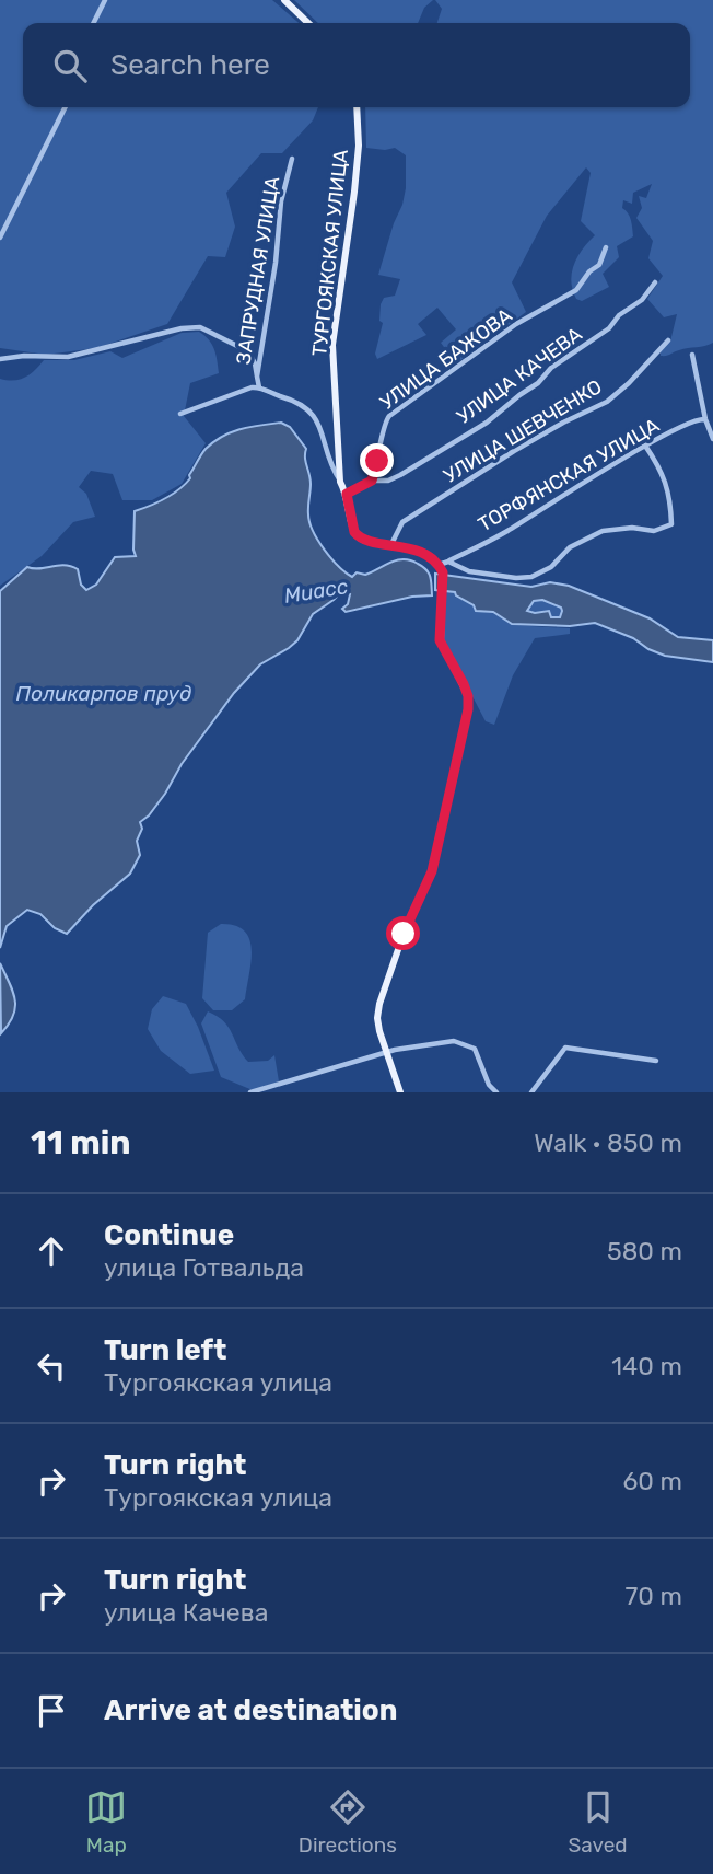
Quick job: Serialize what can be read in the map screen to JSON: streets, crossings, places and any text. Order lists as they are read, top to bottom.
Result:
{
  "streets": {
    "main road": ["ТУРГОЯКСКАЯ УЛИЦА"],
    "street": [
      "ЗАПРУДНАЯ УЛИЦА",
      "УЛИЦА БАЖОВА",
      "УЛИЦА КАЧЕВА",
      "УЛИЦА ШЕВЧЕНКО",
      "ТОРФЯНСКАЯ УЛИЦА"
    ]
  },
  "crossings": [
    ["ТУРГОЯКСКАЯ УЛИЦА", "ЗАПРУДНАЯ УЛИЦА"],
    ["ТУРГОЯКСКАЯ УЛИЦА", "УЛИЦА КАЧЕВА"],
    ["ТУРГОЯКСКАЯ УЛИЦА", "УЛИЦА ШЕВЧЕНКО"],
    ["ТУРГОЯКСКАЯ УЛИЦА", "ТОРФЯНСКАЯ УЛИЦА"],
    ["УЛИЦА БАЖОВА", "УЛИЦА КАЧЕВА"]
  ],
  "water": ["Миасс", "Поликарпов пруд"],
  "page": {
    "search": "Search here",
    "heading": ["11 min", "Walk · 850 m"],
    "list": [
      ["Continue", "улица Готвальда", "580 m"],
      ["Turn left", "Тургоякская улица", "140 m"],
      ["Turn right", "Тургоякская улица", "60 m"],
      ["Turn right", "улица Качева", "70 m"],
      "Arrive at destination"
    ],
    "nav": ["Map", "Directions", "Saved"]
  }
}
